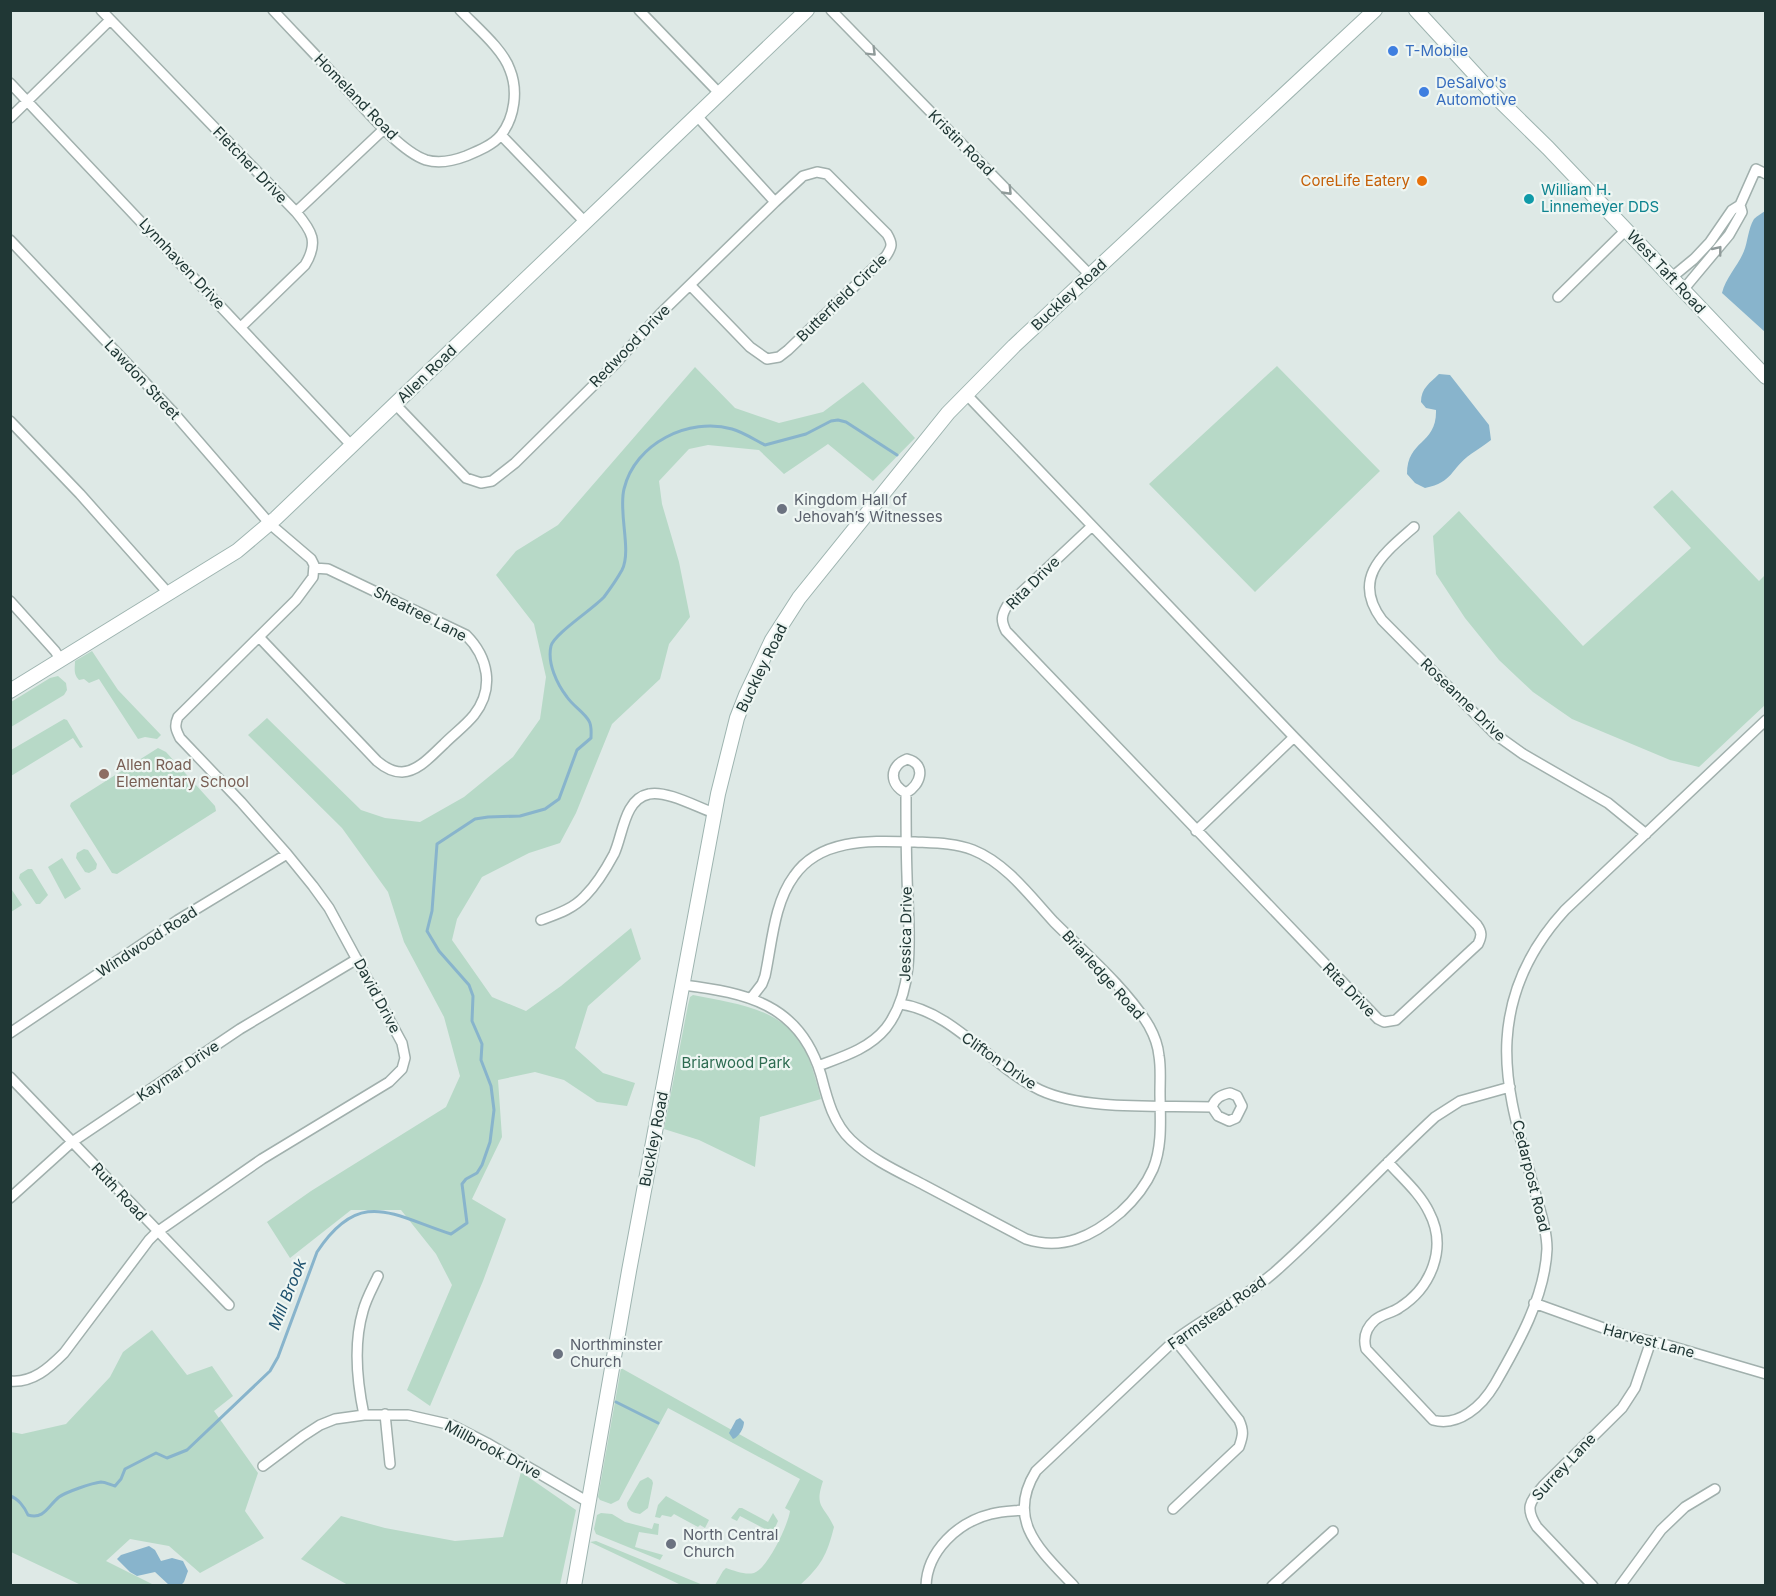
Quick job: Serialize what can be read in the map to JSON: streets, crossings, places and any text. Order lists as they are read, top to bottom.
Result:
{
  "streets": {
    "street": [
      "Homeland Road",
      "Kristin Road",
      "Fletcher Drive",
      "Lynnhaven Drive",
      "West Taft Road",
      "Buckley Road",
      "Butterfield Circle",
      "Redwood Drive",
      "Allen Road",
      "Lawdon Street",
      "Rita Drive",
      "Sheatree Lane",
      "Roseanne Drive",
      "Jessica Drive",
      "Windwood Road",
      "Briarledge Road",
      "David Drive",
      "Clifton Drive",
      "Kaymar Drive",
      "Cedarpost Road",
      "Ruth Road",
      "Farmstead Road",
      "Harvest Lane",
      "Millbrook Drive",
      "Surrey Lane"
    ]
  },
  "crossings": [
    ["Kristin Road", "Buckley Road"],
    ["Fletcher Drive", "Lynnhaven Drive"],
    ["Lynnhaven Drive", "Allen Road"],
    ["Buckley Road", "Rita Drive"],
    ["Buckley Road", "Briarledge Road"],
    ["Buckley Road", "Millbrook Drive"],
    ["Butterfield Circle", "Redwood Drive"],
    ["Redwood Drive", "Allen Road"],
    ["Allen Road", "Lawdon Street"],
    ["Sheatree Lane", "David Drive"],
    ["Roseanne Drive", "Cedarpost Road"],
    ["Jessica Drive", "Briarledge Road"],
    ["Jessica Drive", "Clifton Drive"],
    ["Windwood Road", "David Drive"],
    ["Briarledge Road", "Clifton Drive"],
    ["David Drive", "Kaymar Drive"],
    ["David Drive", "Ruth Road"],
    ["Kaymar Drive", "Ruth Road"],
    ["Cedarpost Road", "Farmstead Road"],
    ["Cedarpost Road", "Harvest Lane"],
    ["Harvest Lane", "Surrey Lane"]
  ],
  "one_way": ["Kristin Road"],
  "water": ["Mill Brook"],
  "parks": ["Briarwood Park"],
  "places": [
    "T-Mobile",
    "DeSalvo's Automotive",
    "CoreLife Eatery",
    "William H. Linnemeyer DDS",
    "Kingdom Hall of Jehovah’s Witnesses",
    "Allen Road Elementary School",
    "Northminster Church",
    "North Central Church"
  ]
}
